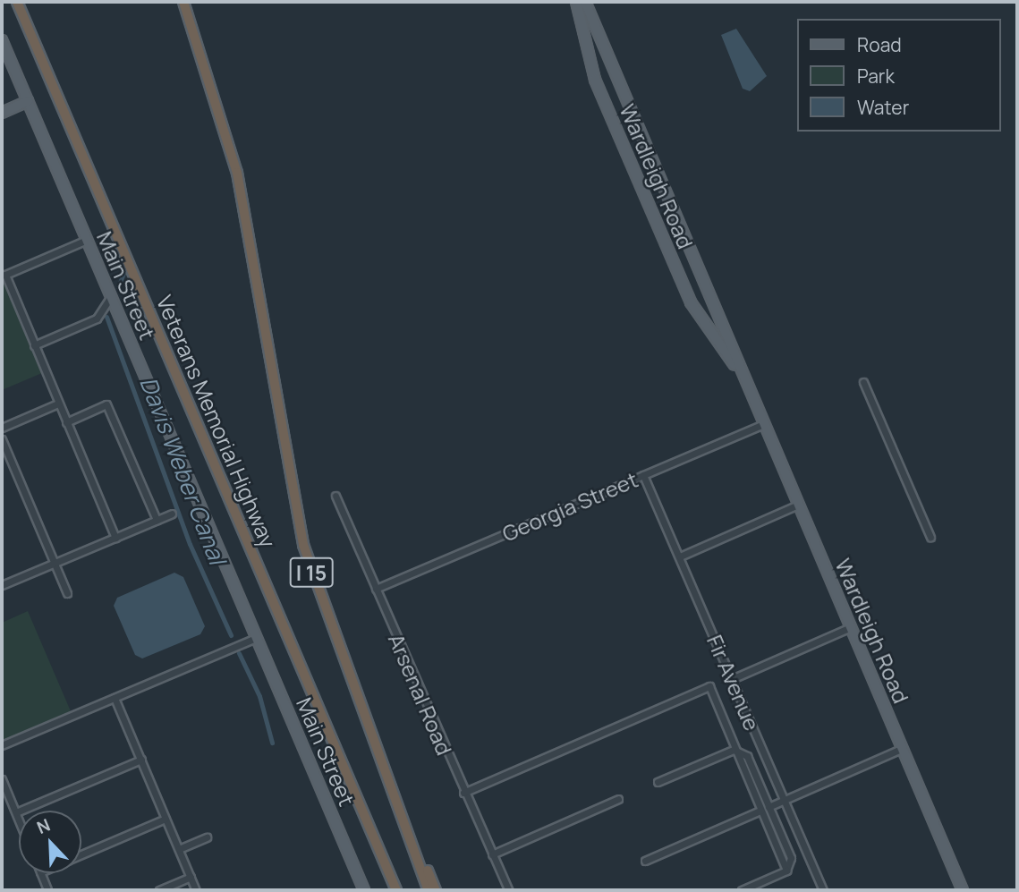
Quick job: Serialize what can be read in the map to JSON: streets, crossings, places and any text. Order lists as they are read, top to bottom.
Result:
{
  "streets": {
    "highway": ["Veterans Memorial Highway", "I 15"],
    "main road": ["Wardleigh Road", "Main Street"],
    "street": ["Georgia Street", "Fir Avenue", "Arsenal Road"]
  },
  "crossings": [
    ["Wardleigh Road", "Georgia Street"],
    ["Georgia Street", "Fir Avenue"],
    ["Georgia Street", "Arsenal Road"]
  ],
  "water": ["Davis Weber Canal"],
  "legend": ["Road", "Park", "Water"],
  "north": "top left"
}
